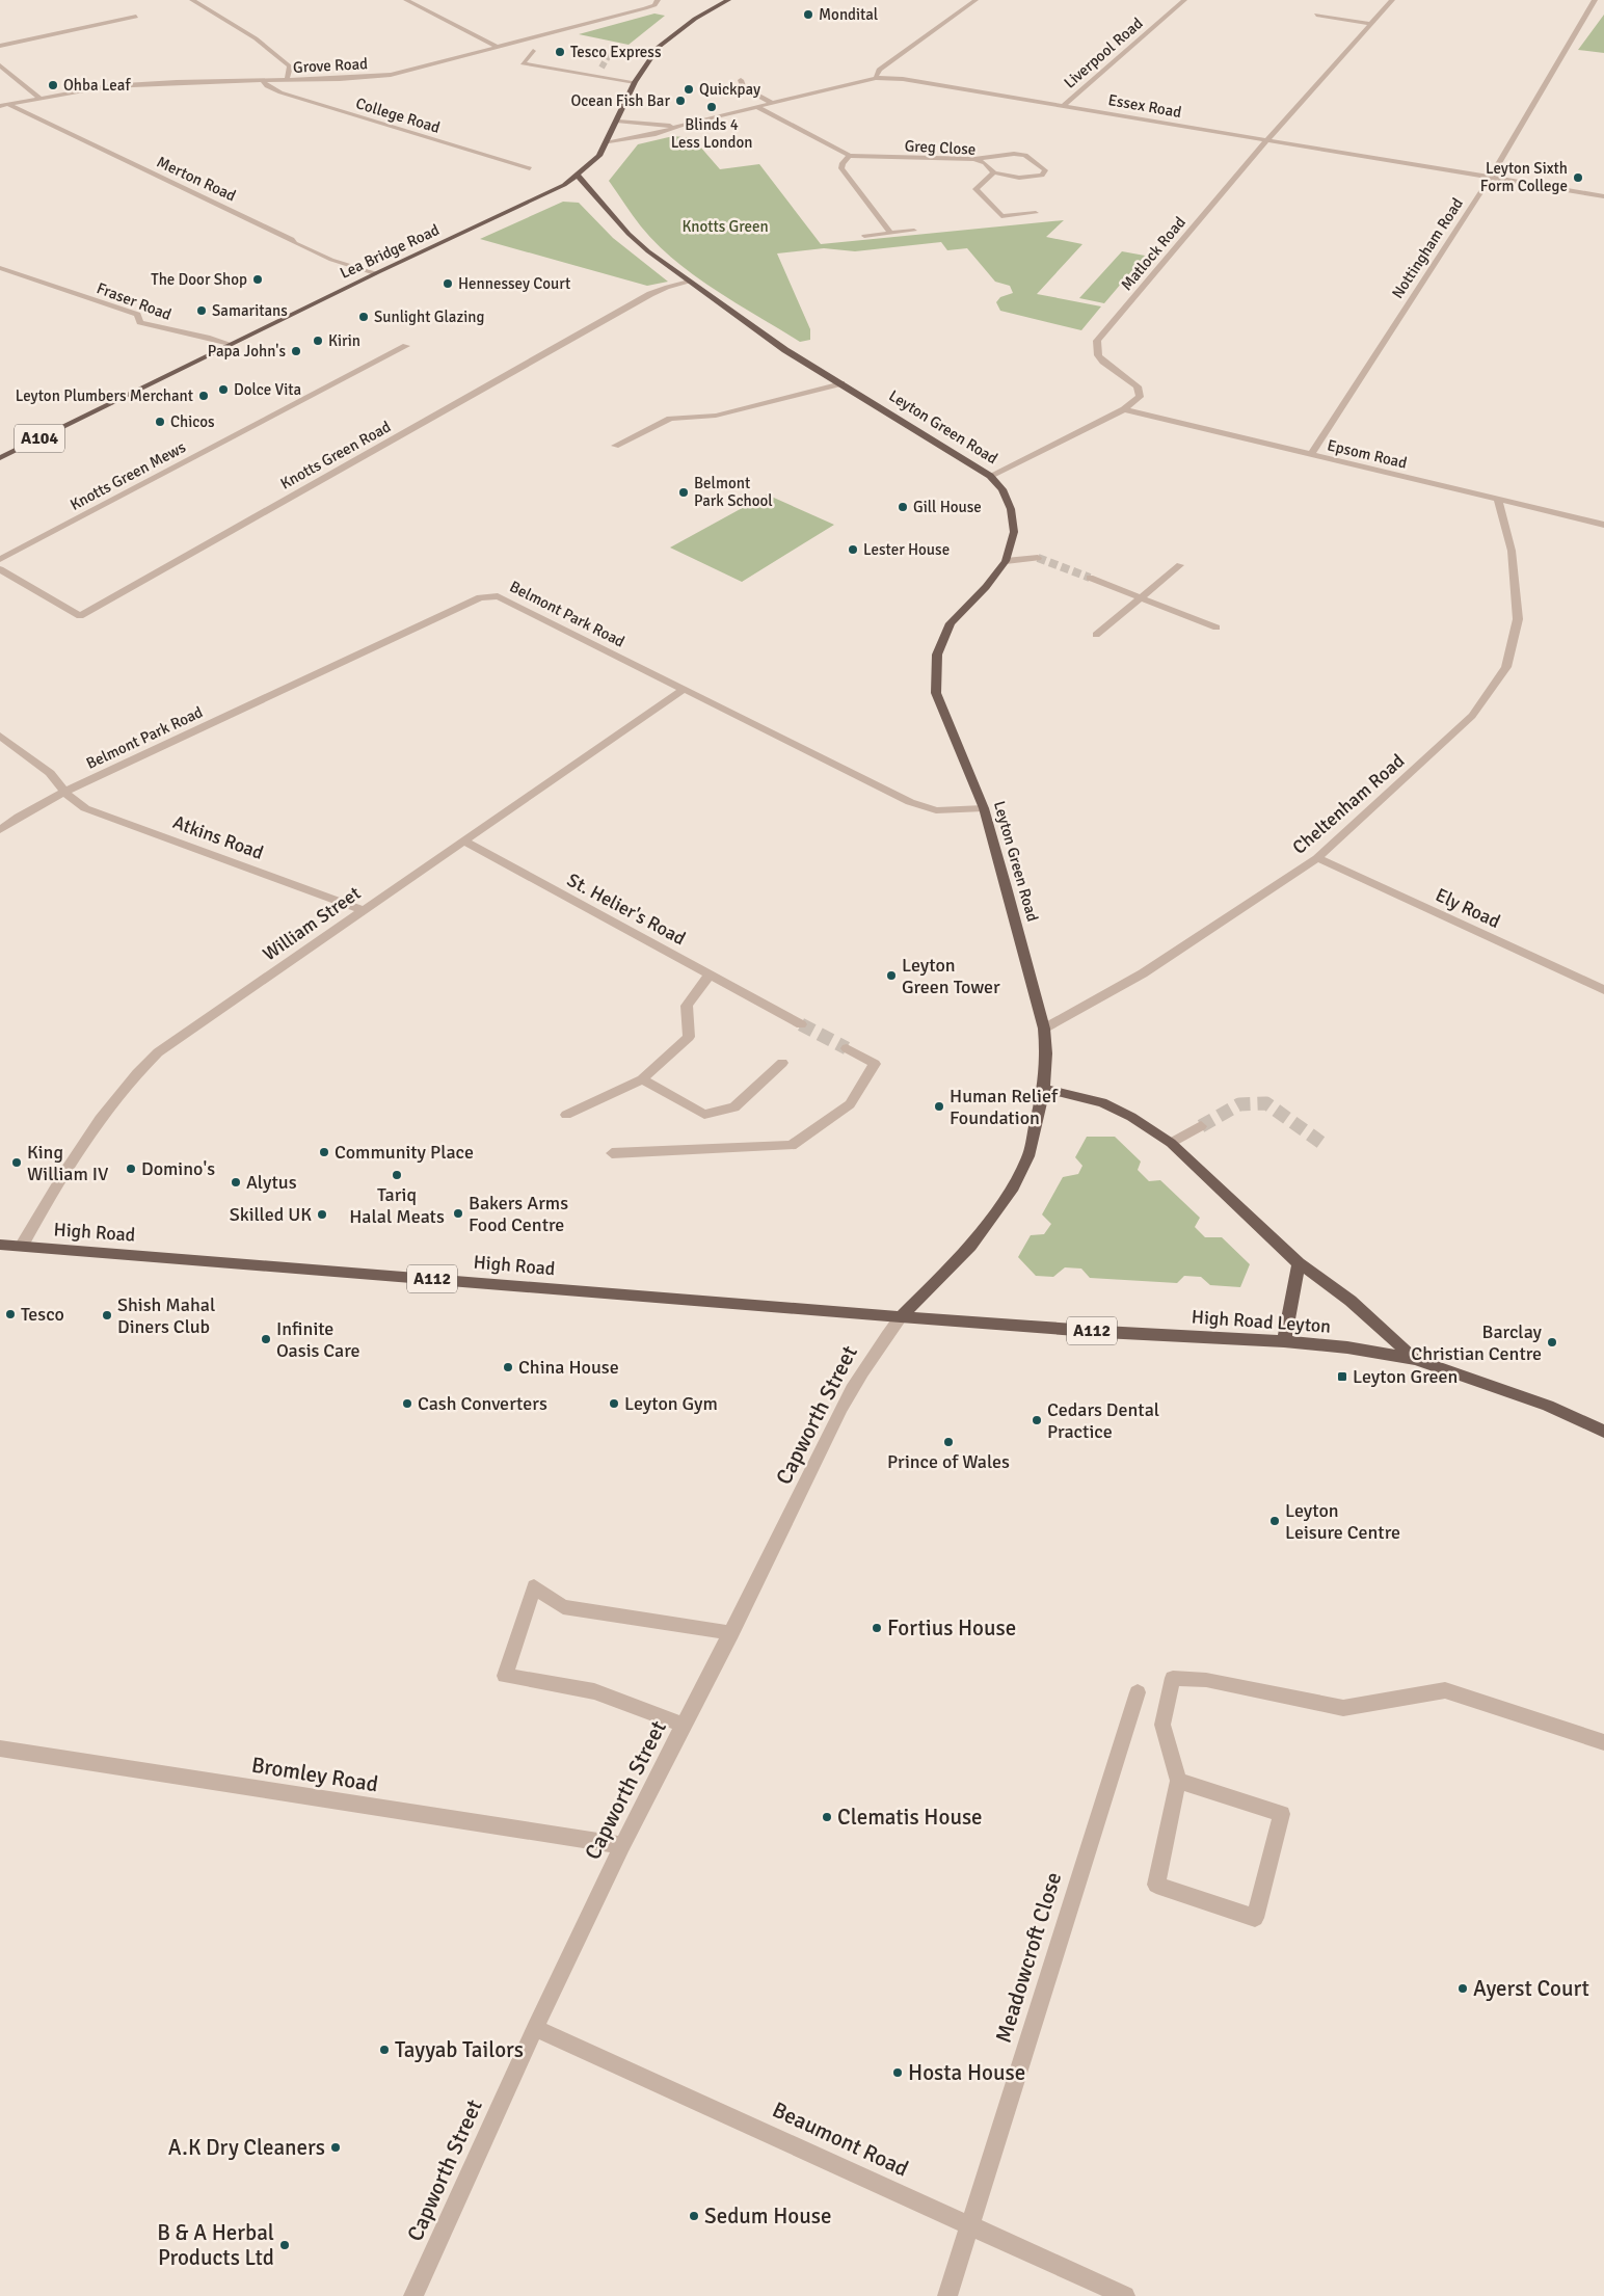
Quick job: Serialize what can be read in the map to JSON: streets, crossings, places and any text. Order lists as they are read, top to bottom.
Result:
{
  "streets": {
    "main road": [
      "Lea Bridge Road",
      "Leyton Green Road",
      "A104",
      "High Road",
      "A112",
      "High Road Leyton"
    ],
    "street": [
      "Liverpool Road",
      "Grove Road",
      "Essex Road",
      "College Road",
      "Greg Close",
      "Merton Road",
      "Nottingham Road",
      "Matlock Road",
      "Fraser Road",
      "Epsom Road",
      "Knotts Green Road",
      "Knotts Green Mews",
      "Belmont Park Road",
      "Cheltenham Road",
      "Atkins Road",
      "Ely Road",
      "St. Helier's Road",
      "William Street",
      "Capworth Street",
      "Bromley Road",
      "Meadowcroft Close",
      "Beaumont Road"
    ]
  },
  "crossings": [
    ["Liverpool Road", "Essex Road"],
    ["Grove Road", "College Road"],
    ["Grove Road", "Merton Road"],
    ["Essex Road", "Greg Close"],
    ["Essex Road", "Nottingham Road"],
    ["Essex Road", "Lea Bridge Road"],
    ["Essex Road", "Matlock Road"],
    ["Merton Road", "Lea Bridge Road"],
    ["Nottingham Road", "Epsom Road"],
    ["Lea Bridge Road", "Fraser Road"],
    ["Lea Bridge Road", "Leyton Green Road"],
    ["Matlock Road", "Leyton Green Road"],
    ["Matlock Road", "Epsom Road"],
    ["Leyton Green Road", "Knotts Green Road"],
    ["Leyton Green Road", "Belmont Park Road"],
    ["Leyton Green Road", "Cheltenham Road"],
    ["Leyton Green Road", "High Road"],
    ["Leyton Green Road", "High Road Leyton"],
    ["Leyton Green Road", "Capworth Street"],
    ["Epsom Road", "Cheltenham Road"],
    ["Belmont Park Road", "Atkins Road"],
    ["Belmont Park Road", "William Street"],
    ["Cheltenham Road", "Ely Road"],
    ["Atkins Road", "William Street"],
    ["St. Helier's Road", "William Street"],
    ["William Street", "High Road"],
    ["High Road", "High Road Leyton"],
    ["High Road", "Capworth Street"],
    ["High Road Leyton", "Capworth Street"],
    ["Capworth Street", "Bromley Road"],
    ["Capworth Street", "Beaumont Road"],
    ["Meadowcroft Close", "Beaumont Road"]
  ],
  "parks": ["Knotts Green"],
  "places": {
    "other": [
      "Mondital",
      "Tesco Express",
      "Ohba Leaf",
      "Quickpay",
      "Ocean Fish Bar",
      "Blinds 4 Less London",
      "Leyton Sixth Form College",
      "The Door Shop",
      "Hennessey Court",
      "Samaritans",
      "Sunlight Glazing",
      "Kirin",
      "Papa John's",
      "Dolce Vita",
      "Leyton Plumbers Merchant",
      "Chicos",
      "Belmont Park School",
      "Gill House",
      "Lester House",
      "Leyton Green Tower",
      "Human Relief Foundation",
      "Community Place",
      "King William IV",
      "Domino's",
      "Tariq Halal Meats",
      "Alytus",
      "Bakers Arms Food Centre",
      "Skilled UK",
      "Tesco",
      "Shish Mahal Diners Club",
      "Infinite Oasis Care",
      "Barclay Christian Centre",
      "China House",
      "Cash Converters",
      "Leyton Gym",
      "Cedars Dental Practice",
      "Prince of Wales",
      "Leyton Leisure Centre",
      "Fortius House",
      "Clematis House",
      "Ayerst Court",
      "Tayyab Tailors",
      "Hosta House",
      "A.K Dry Cleaners",
      "Sedum House",
      "B & A Herbal Products Ltd"
    ],
    "transit": ["Leyton Green"]
  }
}
